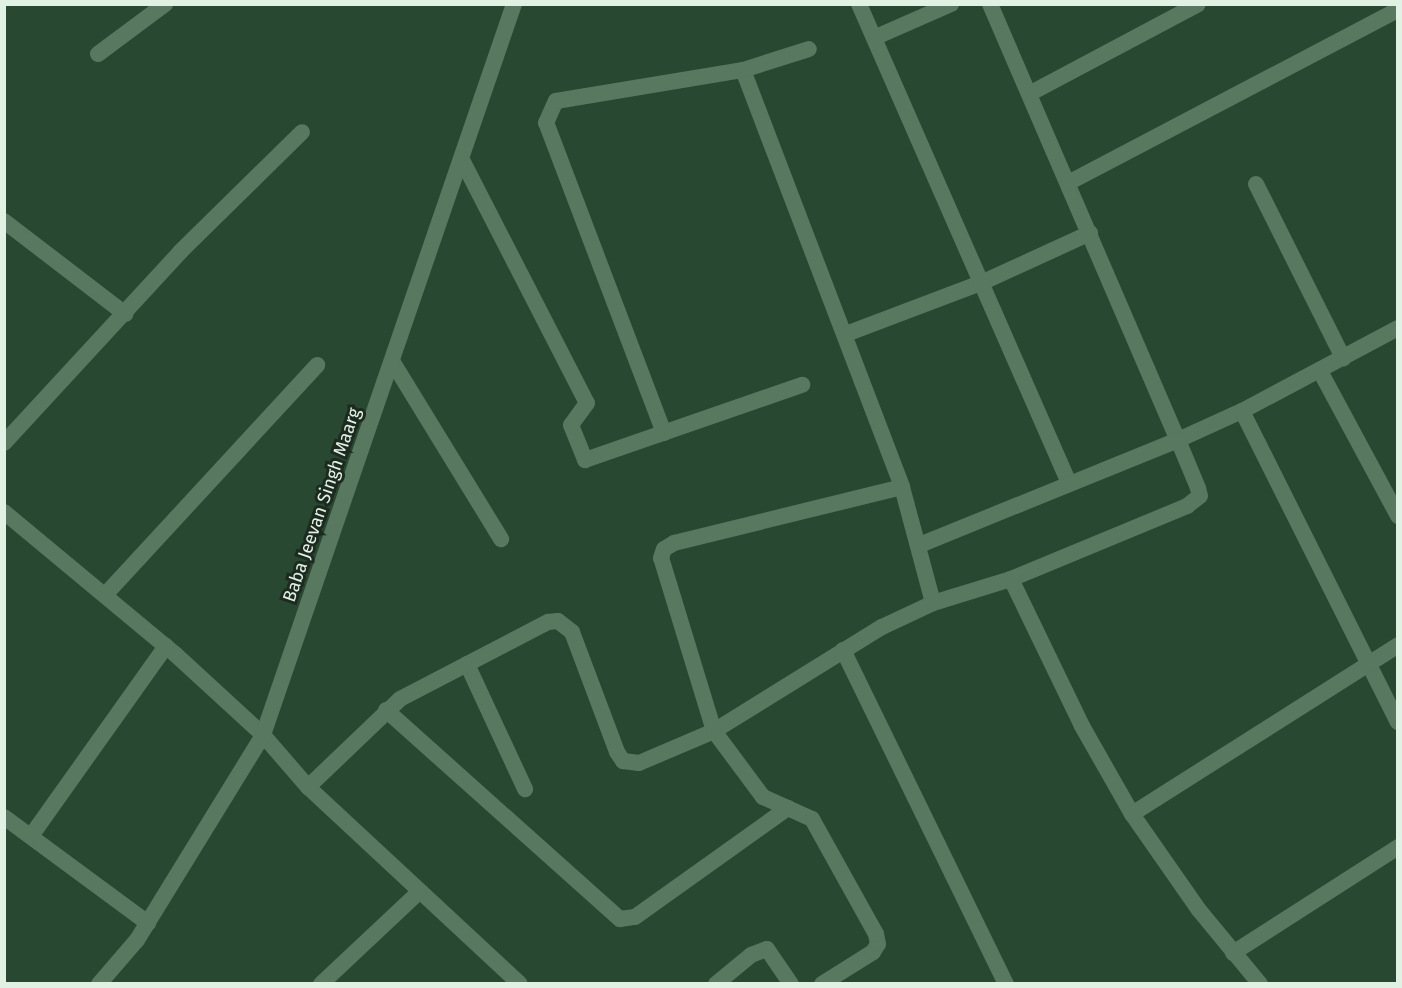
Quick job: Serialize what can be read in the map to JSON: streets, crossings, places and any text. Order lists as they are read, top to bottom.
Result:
{
  "streets": {
    "street": ["Baba Jeevan Singh Maarg"]
  }
}
